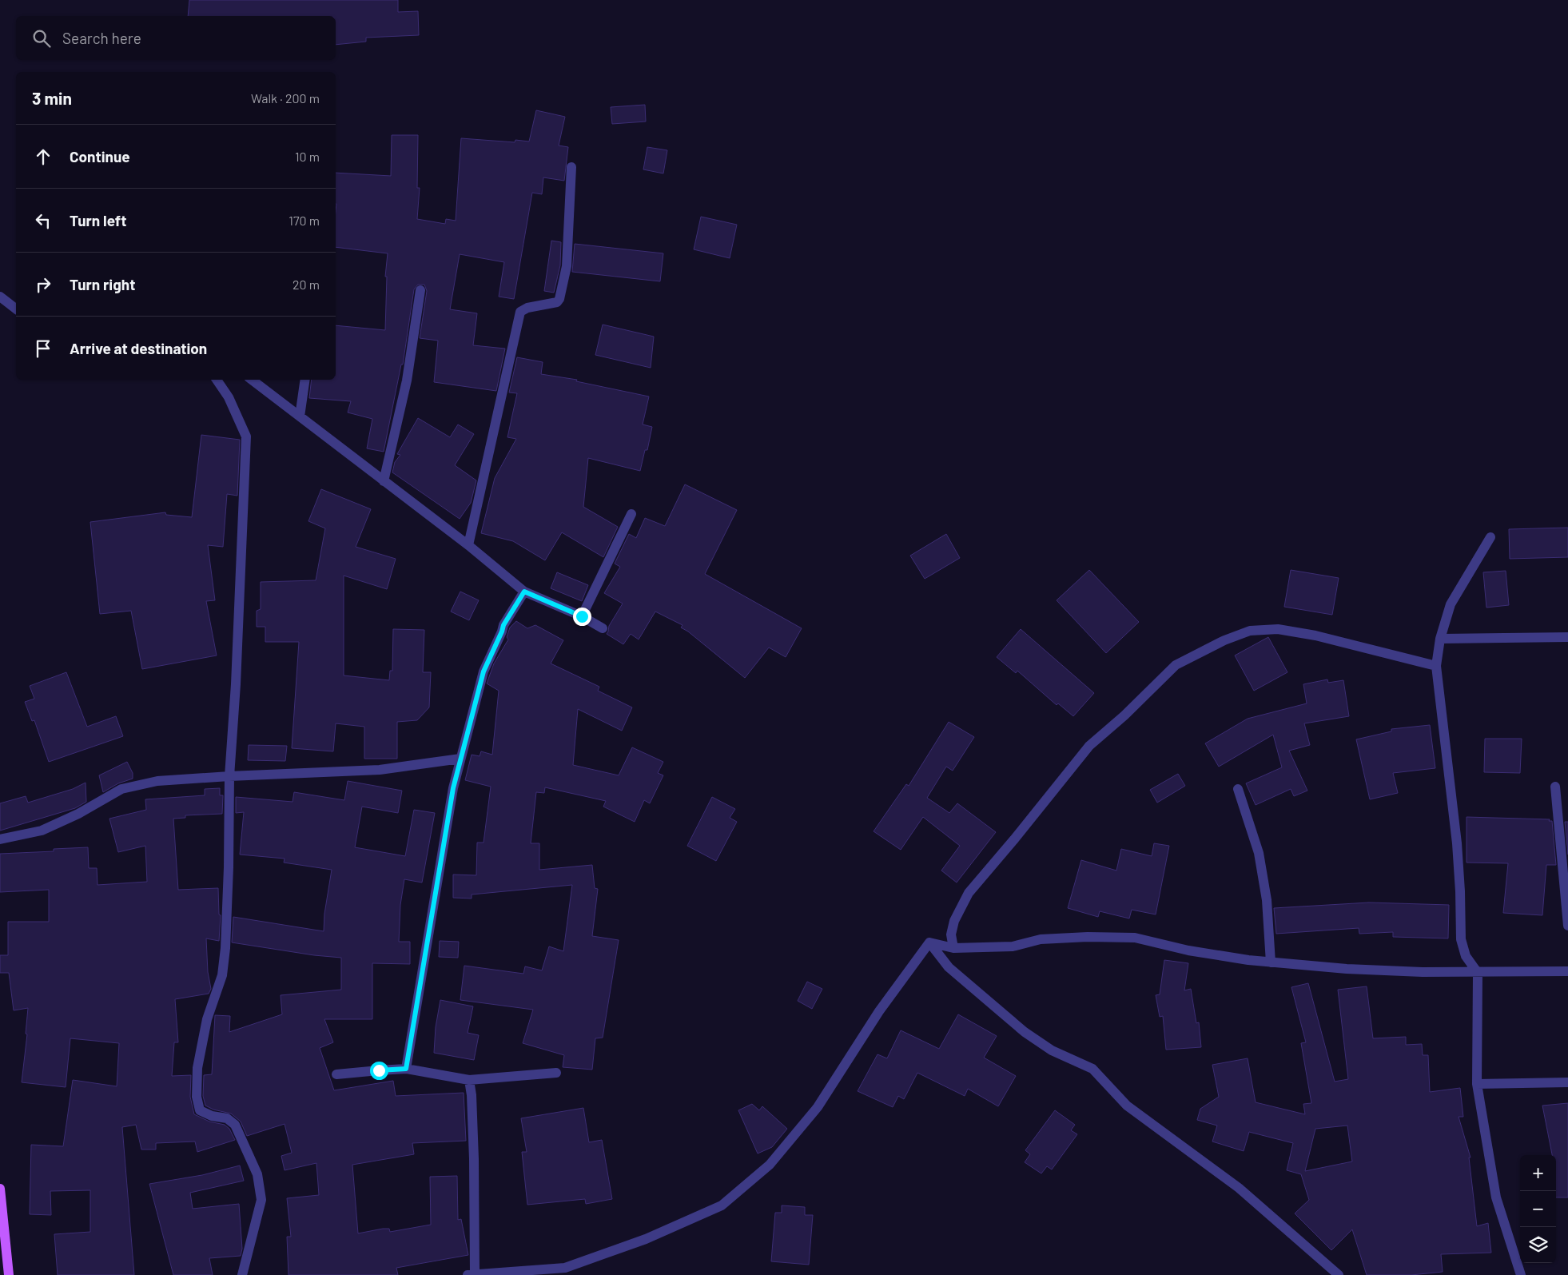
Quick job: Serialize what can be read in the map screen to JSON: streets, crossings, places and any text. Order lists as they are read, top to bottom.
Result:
{
  "page": {
    "search": "Search here",
    "heading": ["3 min", "Walk · 200 m"],
    "list": [
      ["Continue", "10 m"],
      ["Turn left", "170 m"],
      ["Turn right", "20 m"],
      "Arrive at destination"
    ],
    "map_buttons": ["+", "−"]
  }
}
